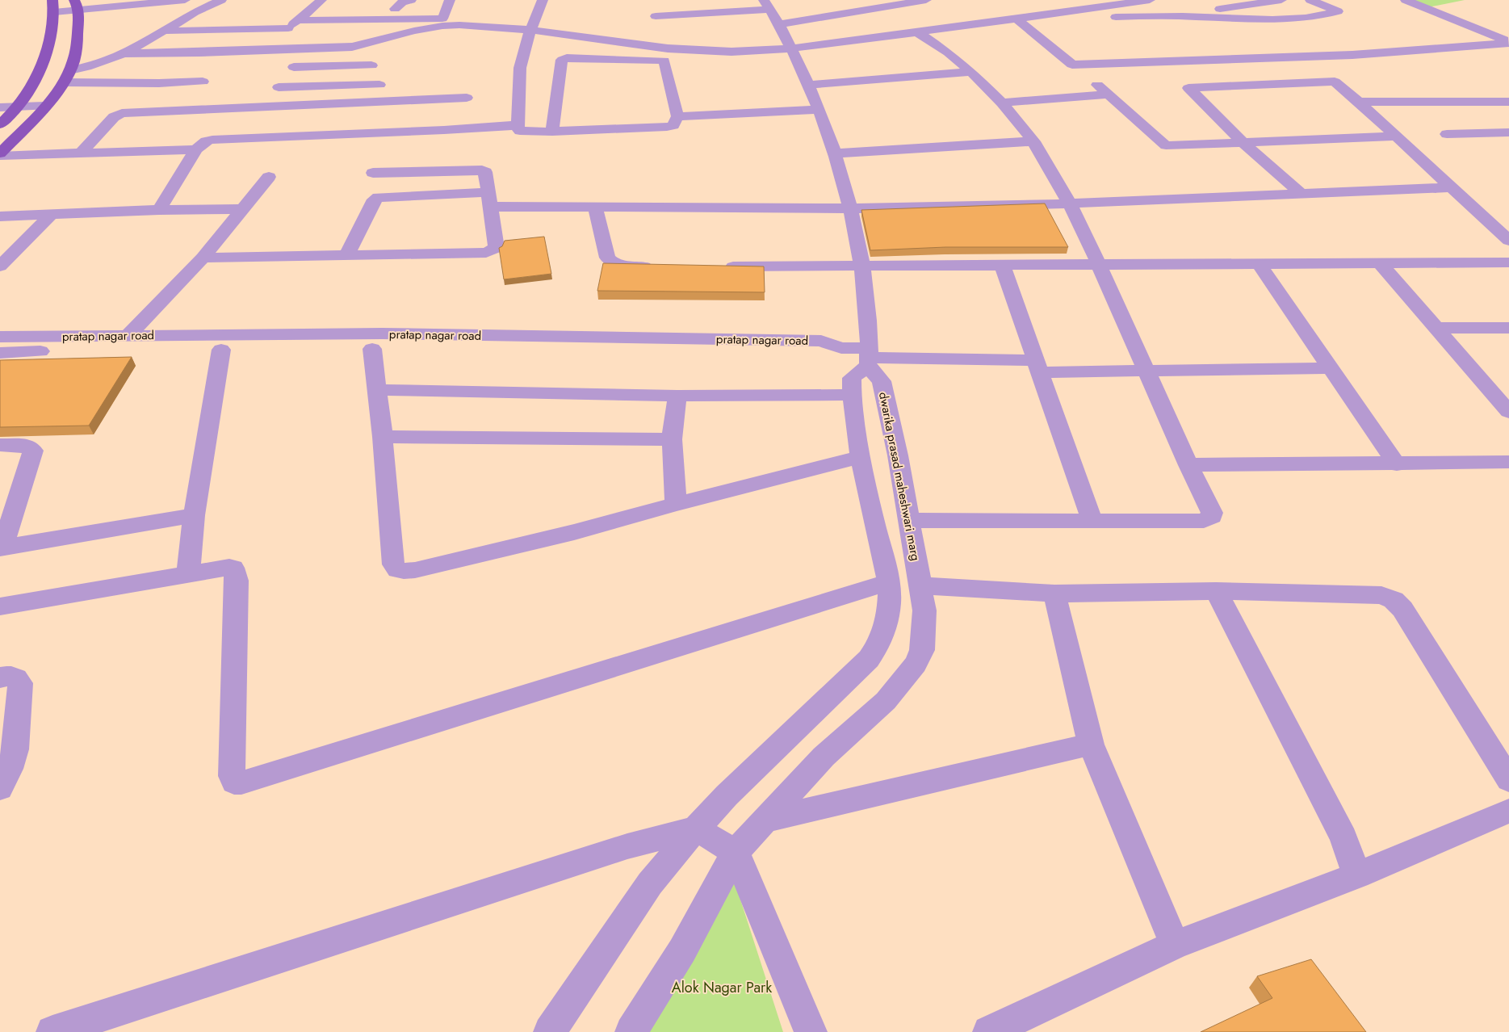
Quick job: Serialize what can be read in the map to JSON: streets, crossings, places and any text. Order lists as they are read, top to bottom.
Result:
{
  "streets": {
    "street": ["pratap nagar road", "dwarika prasad maheshwari marg"]
  },
  "crossings": [
    ["pratap nagar road", "dwarika prasad maheshwari marg"]
  ],
  "parks": ["Alok Nagar Park"]
}
